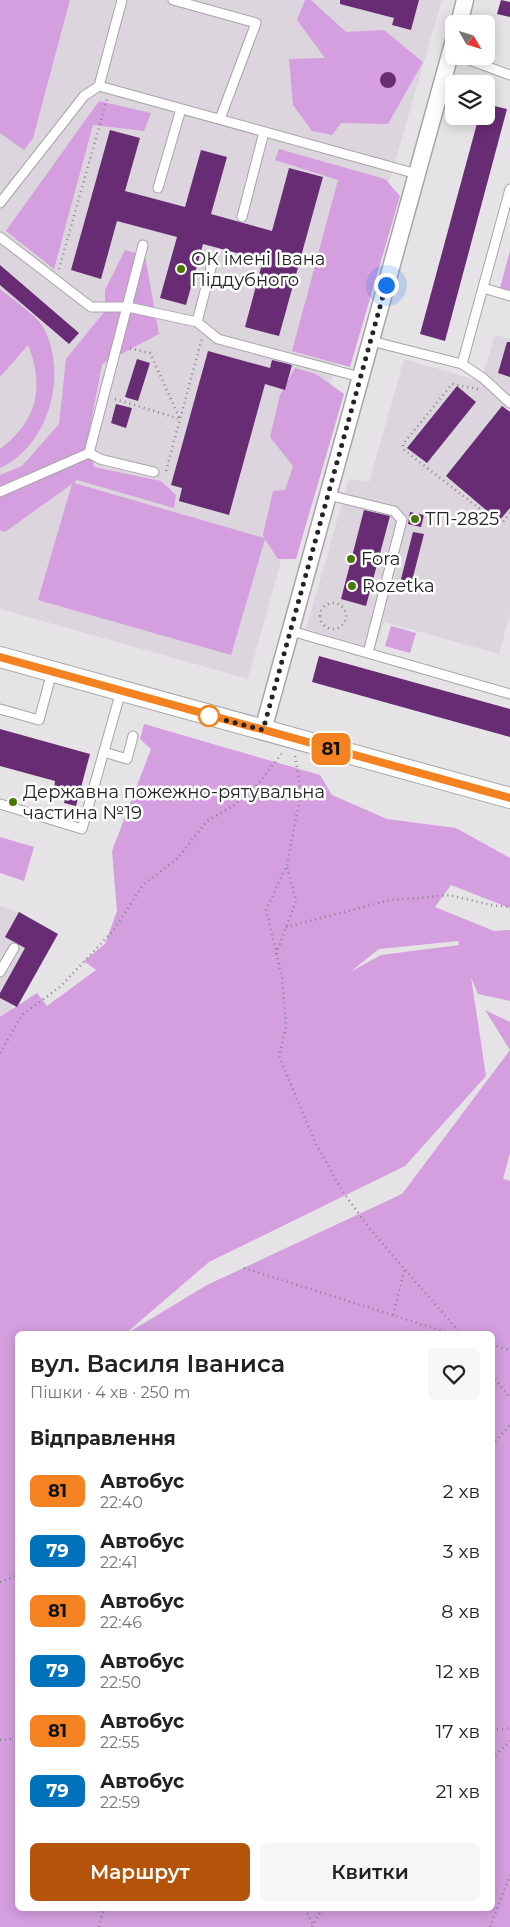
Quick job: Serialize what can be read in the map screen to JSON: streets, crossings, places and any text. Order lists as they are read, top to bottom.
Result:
{
  "places": [
    "ОК імені Івана Піддубного",
    "ТП-2825",
    "Fora",
    "Rozetka",
    "Державна пожежно-рятувальна частина №19"
  ],
  "lines": ["bus line 81"],
  "north": "bottom right",
  "page": {
    "on_map": "81",
    "heading": [
      ["вул. Василя Іваниса", "Пішки · 4 хв · 250 m"],
      "Відправлення"
    ],
    "list": [
      {
        "mark": "81",
        "name": "Автобус",
        "note": "22:40",
        "value": "2 хв"
      },
      {
        "mark": "79",
        "name": "Автобус",
        "note": "22:41",
        "value": "3 хв"
      },
      {
        "mark": "81",
        "name": "Автобус",
        "note": "22:46",
        "value": "8 хв"
      },
      {
        "mark": "79",
        "name": "Автобус",
        "note": "22:50",
        "value": "12 хв"
      },
      {
        "mark": "81",
        "name": "Автобус",
        "note": "22:55",
        "value": "17 хв"
      },
      {
        "mark": "79",
        "name": "Автобус",
        "note": "22:59",
        "value": "21 хв"
      }
    ],
    "buttons": ["Маршрут", "Квитки"]
  }
}
